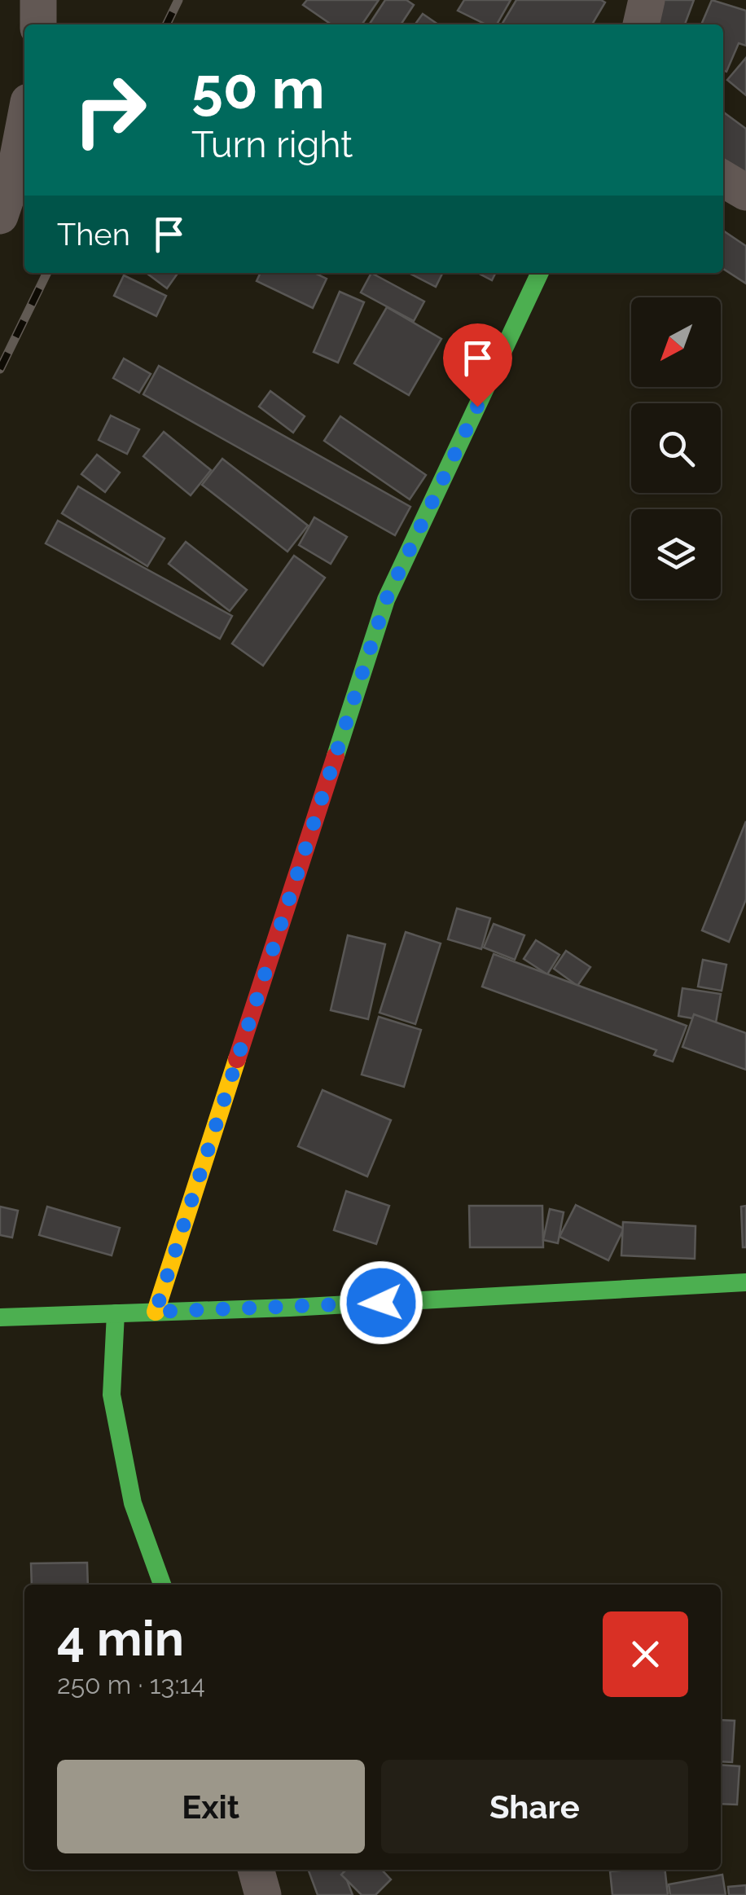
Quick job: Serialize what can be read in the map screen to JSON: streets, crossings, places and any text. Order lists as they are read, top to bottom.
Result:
{
  "north": "bottom left",
  "page": {
    "turn": ["50 m", "Turn right"],
    "then": "Then",
    "heading": ["4 min", "250 m · 13:14"],
    "buttons": ["Exit", "Share"]
  }
}
